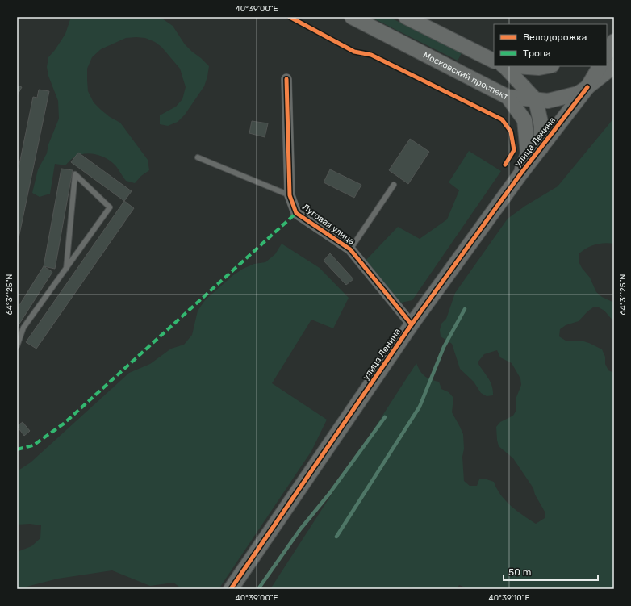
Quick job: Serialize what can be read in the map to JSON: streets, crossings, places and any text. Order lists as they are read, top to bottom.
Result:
{
  "streets": {
    "street": ["Московский проспект", "улица Ленина", "Луговая улица"]
  },
  "crossings": [
    ["Московский проспект", "улица Ленина"],
    ["улица Ленина", "Луговая улица"]
  ],
  "legend": ["Велодорожка", "Тропа"],
  "scale_bar": "50 m",
  "coordinates": ["40°39'00\"E", "64°31'25\"N", "40°39'10\"E"]
}
